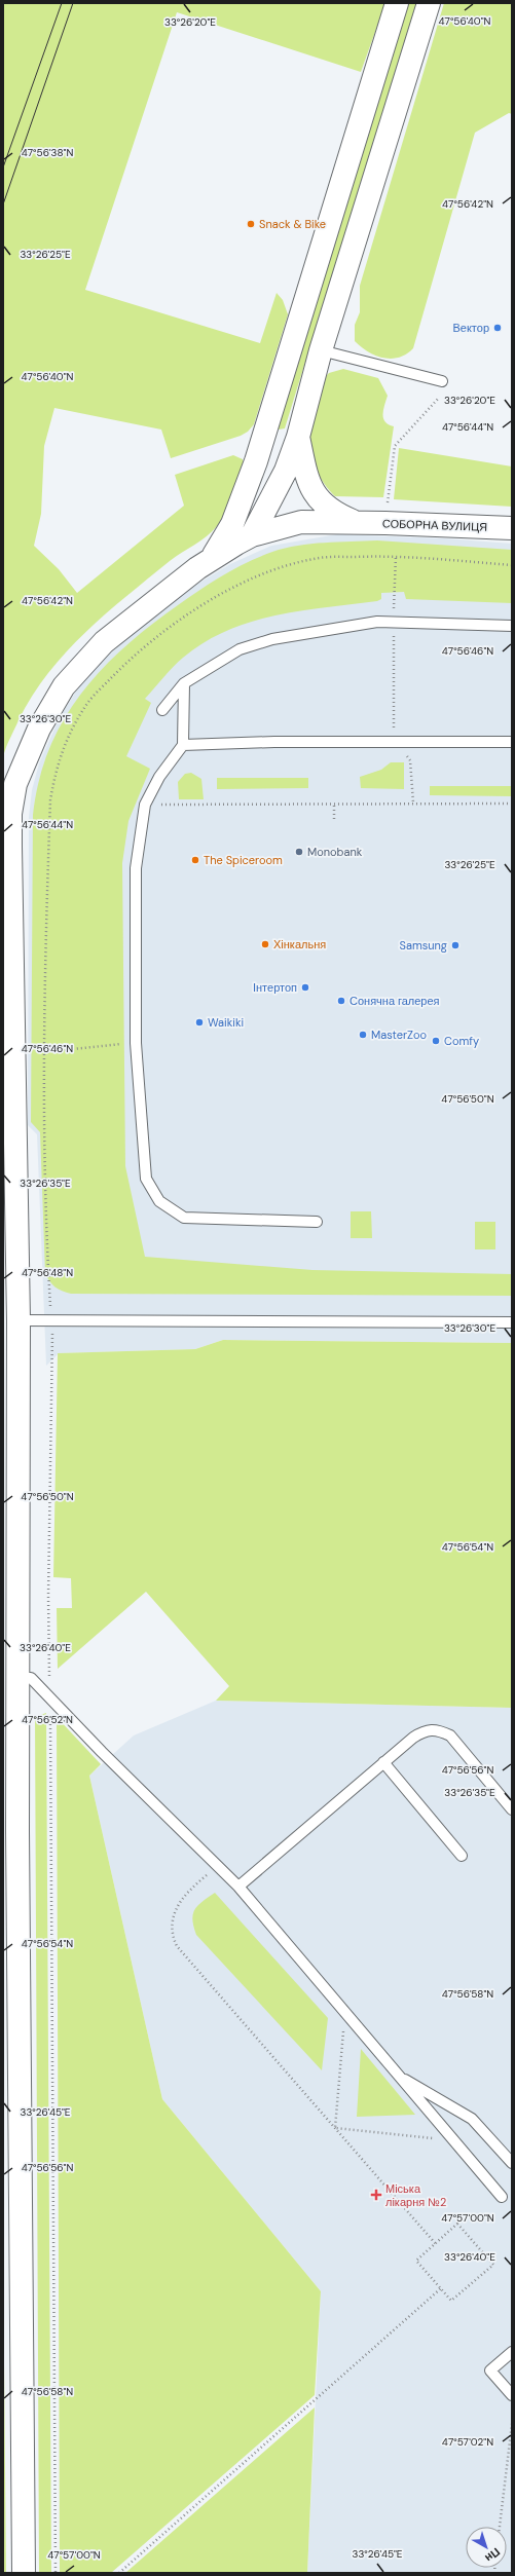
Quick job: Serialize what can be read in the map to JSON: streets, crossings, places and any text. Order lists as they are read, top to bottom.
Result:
{
  "streets": {
    "street": ["СОБОРНА ВУЛИЦЯ"]
  },
  "places": {
    "other": [
      "Snack & Bike",
      "Вектор",
      "Monobank",
      "The Spiceroom",
      "Хінкальня",
      "Samsung",
      "Інтертоп",
      "Сонячна галерея",
      "Waikiki",
      "MasterZoo",
      "Comfy"
    ],
    "health": ["Міська лікарня №2"]
  },
  "north": "bottom right",
  "coordinates": [
    "47°56'40\"N",
    "33°26'20\"E",
    "47°56'38\"N",
    "47°56'42\"N",
    "33°26'25\"E",
    "47°56'44\"N",
    "47°56'46\"N",
    "33°26'30\"E",
    "47°56'50\"N",
    "33°26'35\"E",
    "47°56'48\"N",
    "47°56'54\"N",
    "33°26'40\"E",
    "47°56'52\"N",
    "47°56'56\"N",
    "47°56'58\"N",
    "33°26'45\"E",
    "47°57'00\"N",
    "47°57'02\"N"
  ]
}
